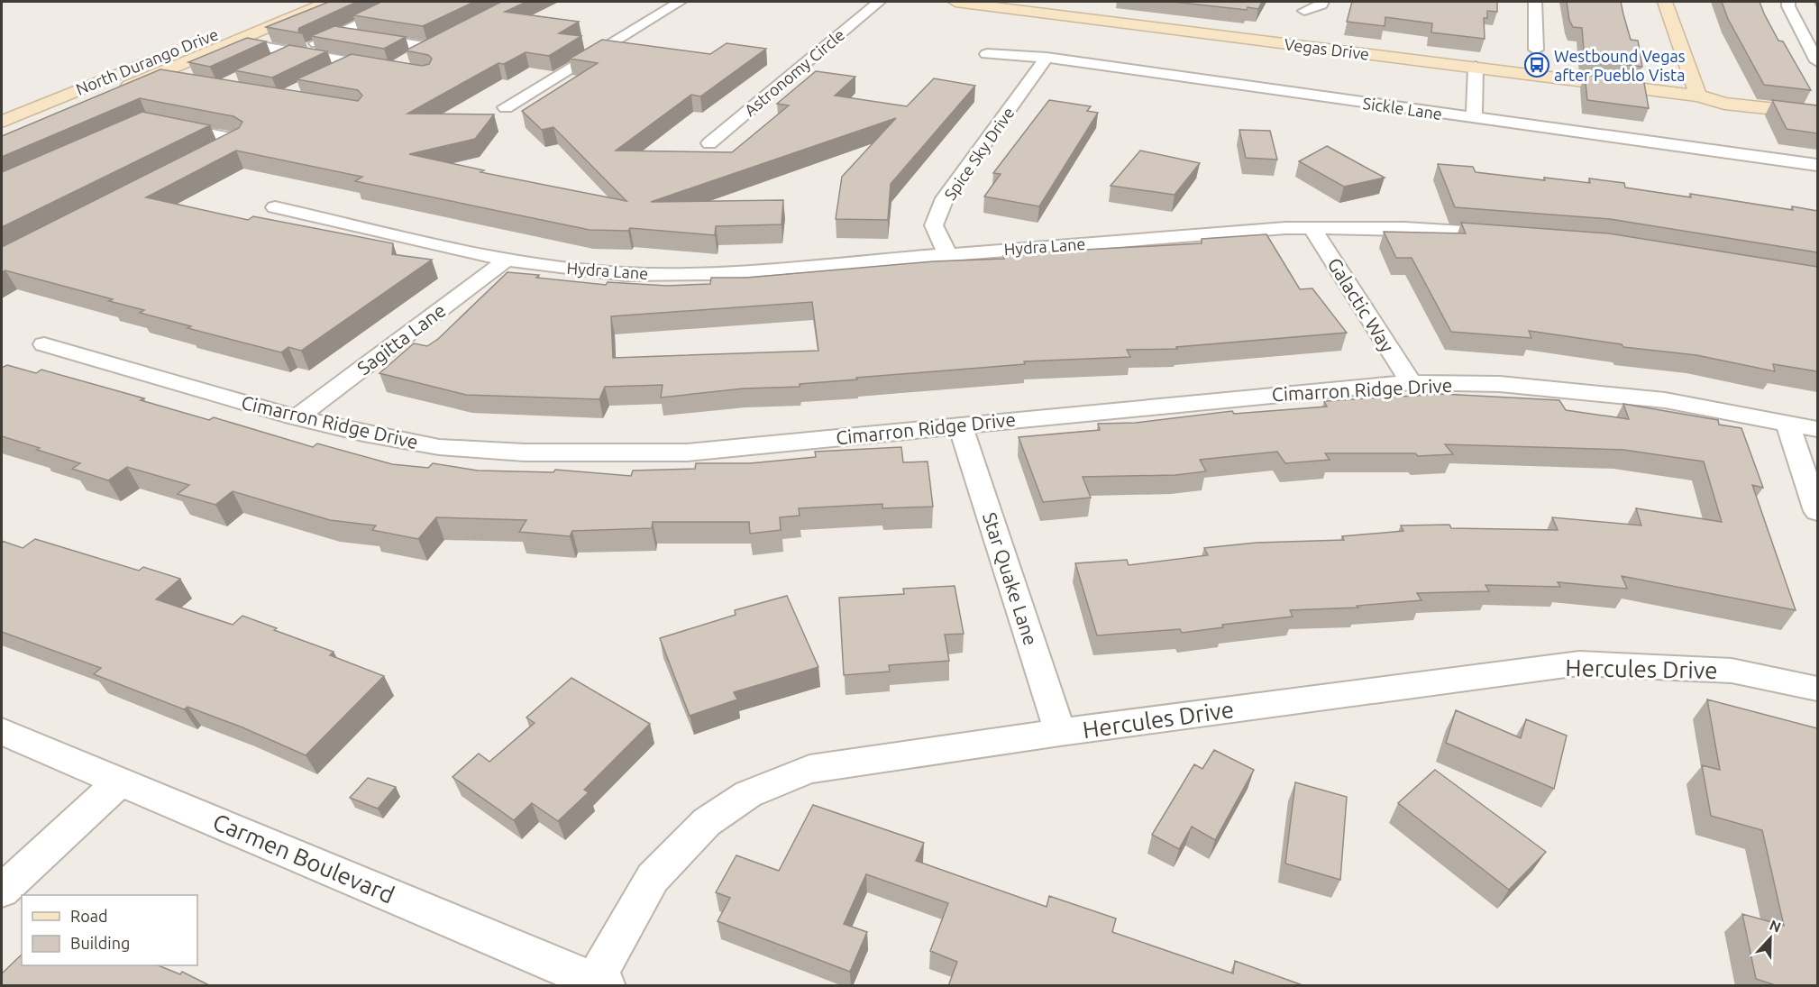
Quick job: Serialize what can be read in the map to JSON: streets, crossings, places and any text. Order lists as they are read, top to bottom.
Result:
{
  "streets": {
    "main road": ["Vegas Drive", "North Durango Drive"],
    "street": [
      "Astronomy Circle",
      "Sickle Lane",
      "Spice Sky Drive",
      "Hydra Lane",
      "Galactic Way",
      "Sagitta Lane",
      "Cimarron Ridge Drive",
      "Star Quake Lane",
      "Hercules Drive",
      "Carmen Boulevard"
    ]
  },
  "crossings": [
    ["Sickle Lane", "Spice Sky Drive"],
    ["Spice Sky Drive", "Hydra Lane"],
    ["Hydra Lane", "Galactic Way"],
    ["Hydra Lane", "Sagitta Lane"],
    ["Galactic Way", "Cimarron Ridge Drive"],
    ["Sagitta Lane", "Cimarron Ridge Drive"],
    ["Cimarron Ridge Drive", "Star Quake Lane"],
    ["Star Quake Lane", "Hercules Drive"],
    ["Hercules Drive", "Carmen Boulevard"]
  ],
  "places": {
    "bus stop": ["Westbound Vegas after Pueblo Vista"]
  },
  "legend": ["Road", "Building"],
  "north": "top"
}
